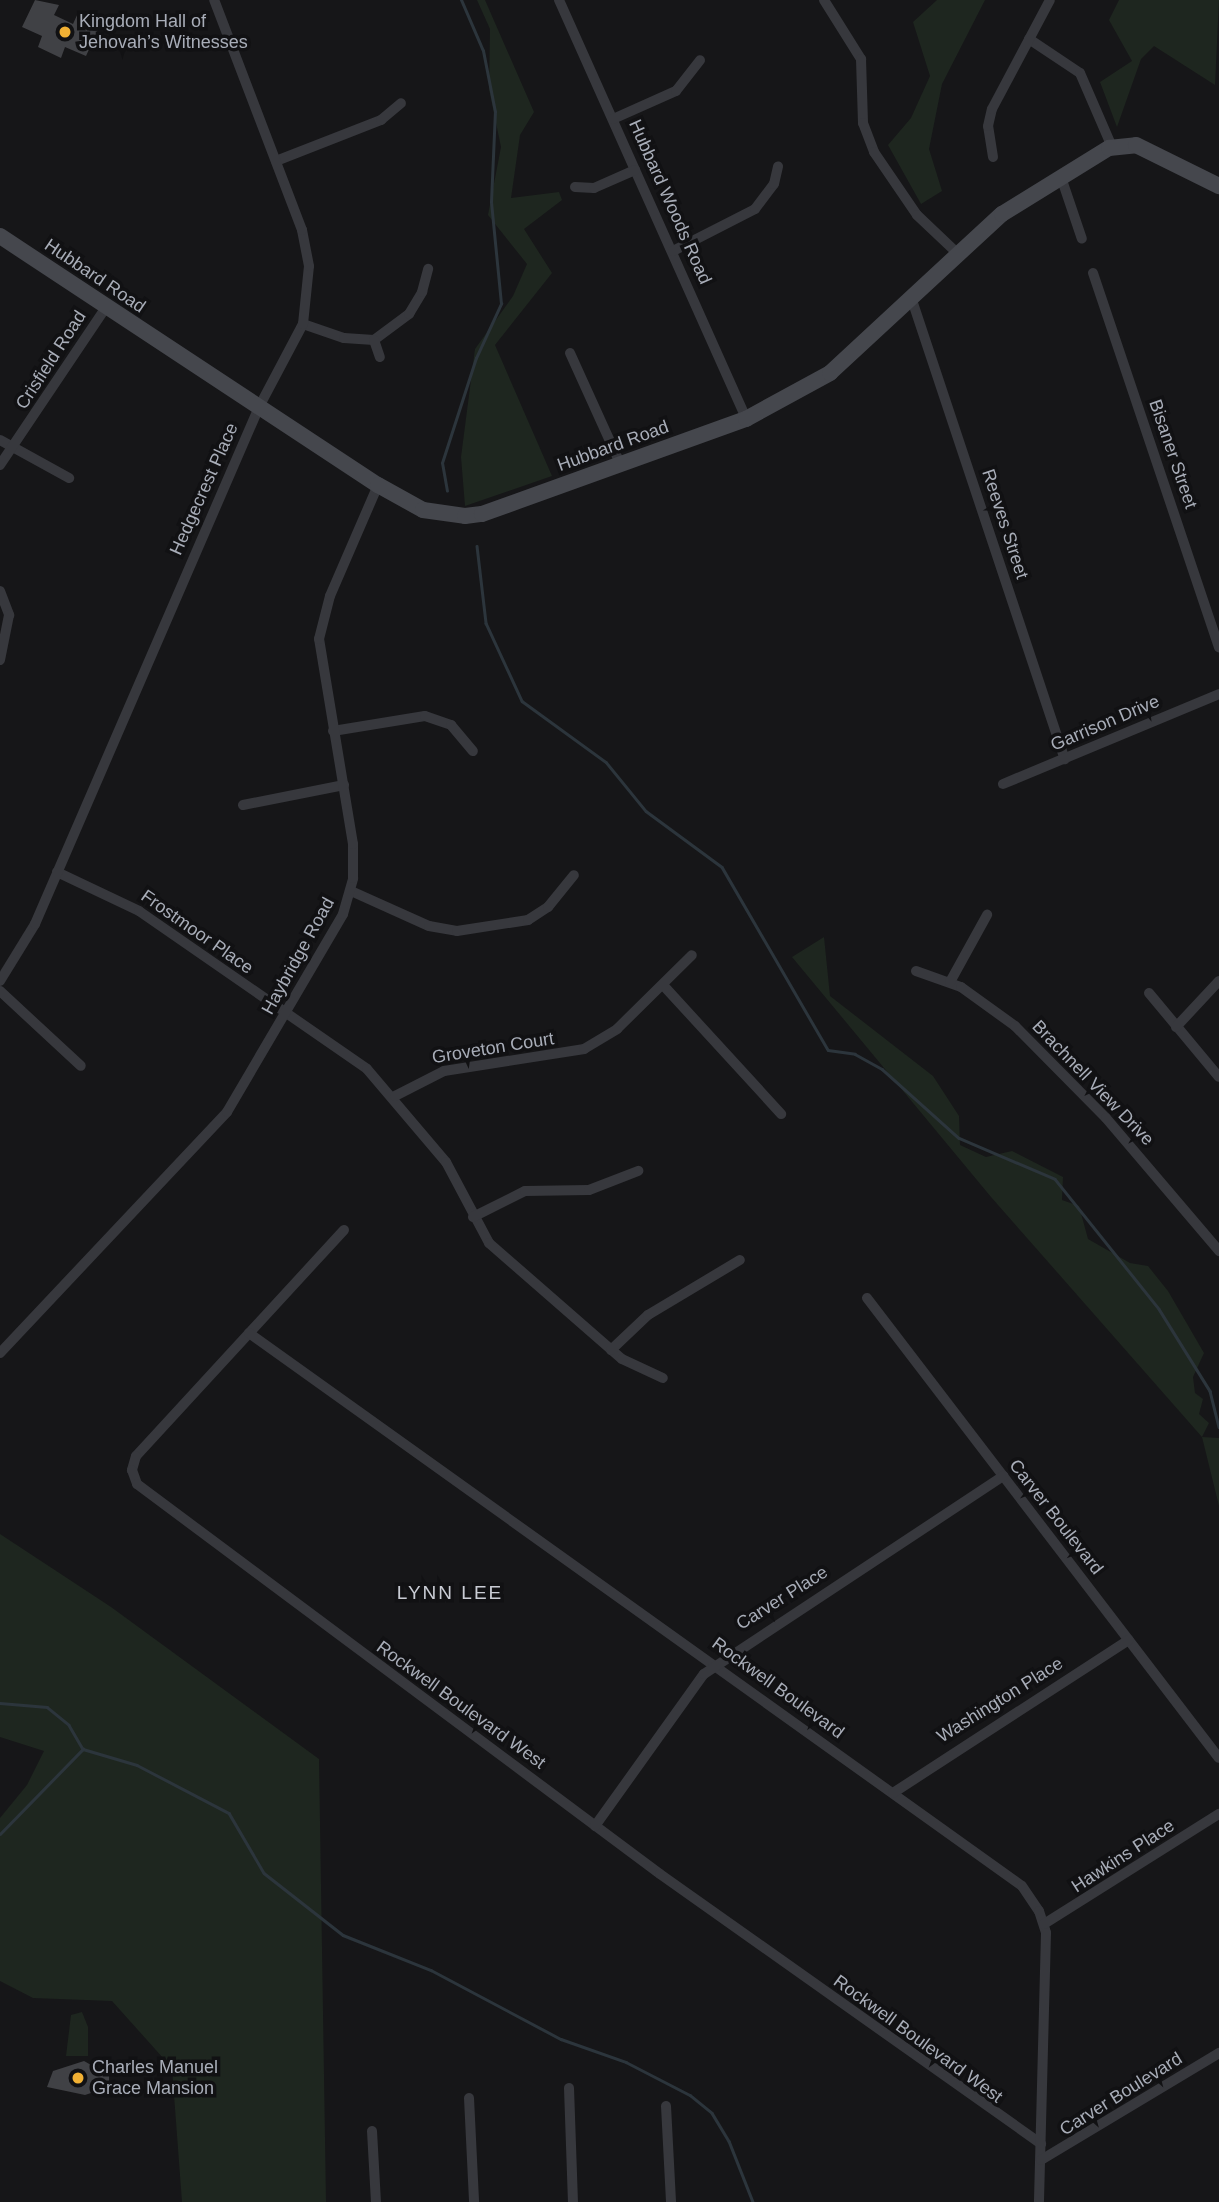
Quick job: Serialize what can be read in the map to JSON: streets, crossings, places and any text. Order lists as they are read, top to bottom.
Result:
{
  "streets": {
    "main road": ["Hubbard Road"],
    "street": [
      "Hubbard Woods Road",
      "Crisfield Road",
      "Bisaner Street",
      "Hedgecrest Place",
      "Reeves Street",
      "Garrison Drive",
      "Frostmoor Place",
      "Haybridge Road",
      "Groveton Court",
      "Brachnell View Drive",
      "Carver Boulevard",
      "Carver Place",
      "Rockwell Boulevard",
      "Washington Place",
      "Rockwell Boulevard West",
      "Hawkins Place"
    ]
  },
  "crossings": [
    ["Hubbard Woods Road", "Hubbard Road"],
    ["Hubbard Road", "Crisfield Road"],
    ["Hubbard Road", "Hedgecrest Place"],
    ["Hubbard Road", "Reeves Street"],
    ["Hubbard Road", "Haybridge Road"],
    ["Hedgecrest Place", "Frostmoor Place"],
    ["Reeves Street", "Garrison Drive"],
    ["Frostmoor Place", "Haybridge Road"],
    ["Frostmoor Place", "Groveton Court"],
    ["Carver Boulevard", "Carver Place"],
    ["Carver Boulevard", "Washington Place"],
    ["Carver Place", "Rockwell Boulevard"],
    ["Carver Place", "Rockwell Boulevard West"],
    ["Rockwell Boulevard", "Washington Place"],
    ["Rockwell Boulevard", "Rockwell Boulevard West"],
    ["Rockwell Boulevard", "Hawkins Place"]
  ],
  "districts": ["LYNN LEE"],
  "places": ["Kingdom Hall of Jehovah’s Witnesses", "Charles Manuel Grace Mansion"]
}
